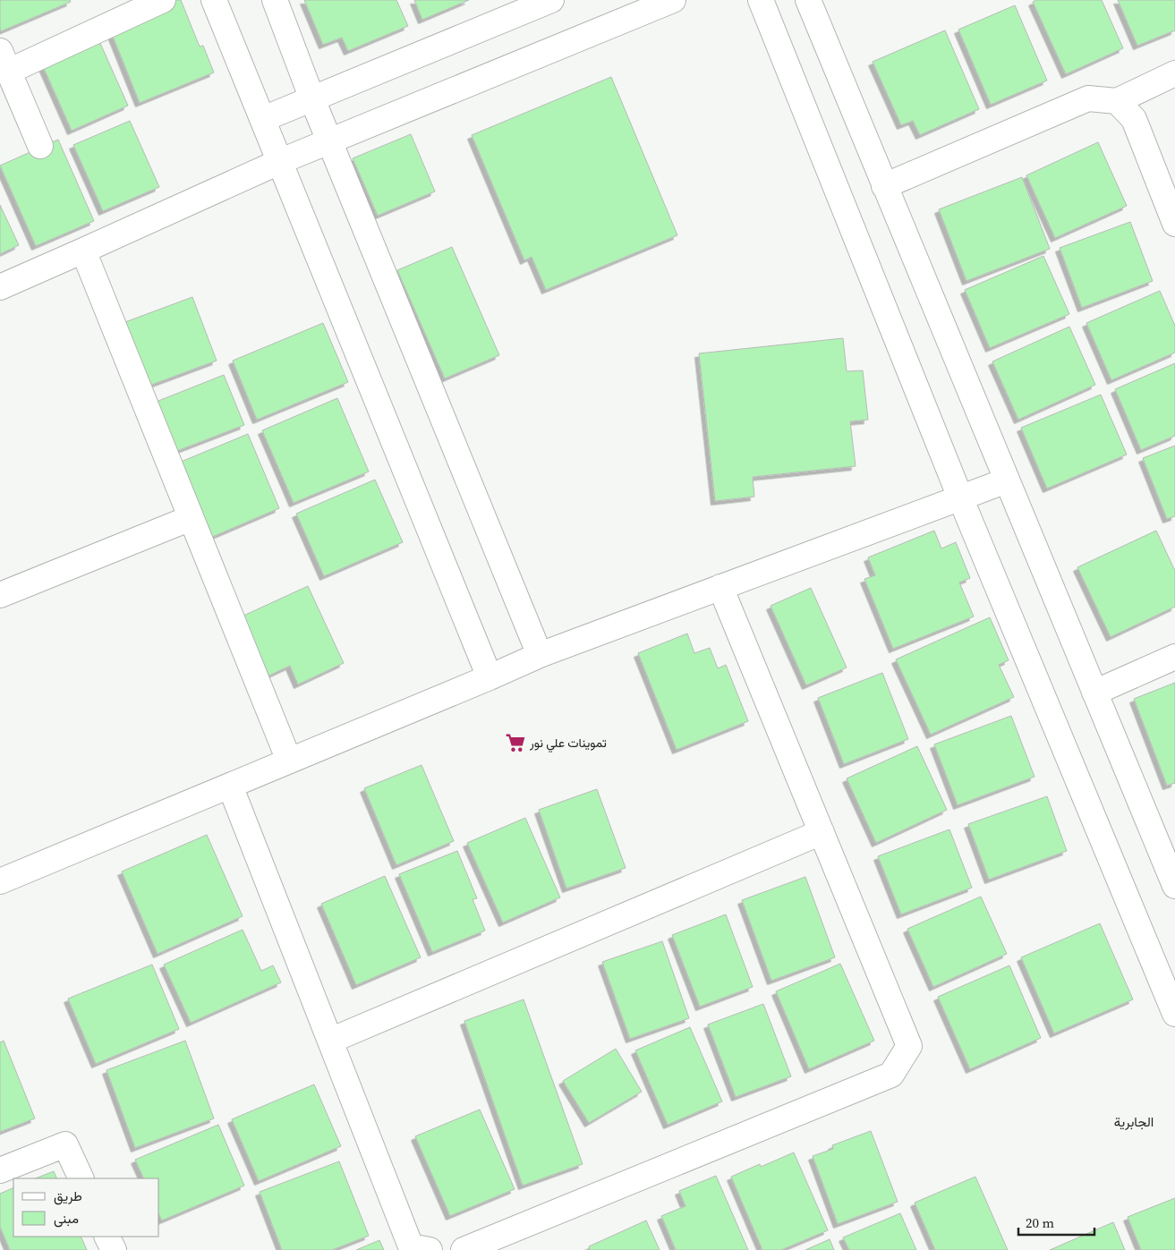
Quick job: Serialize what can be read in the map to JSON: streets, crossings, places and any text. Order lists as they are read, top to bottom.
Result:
{
  "districts": ["الجابرية"],
  "places": {
    "supermarket": ["تموينات علي نور"]
  },
  "legend": ["طريق", "مبنى"],
  "scale_bar": "20 m"
}
